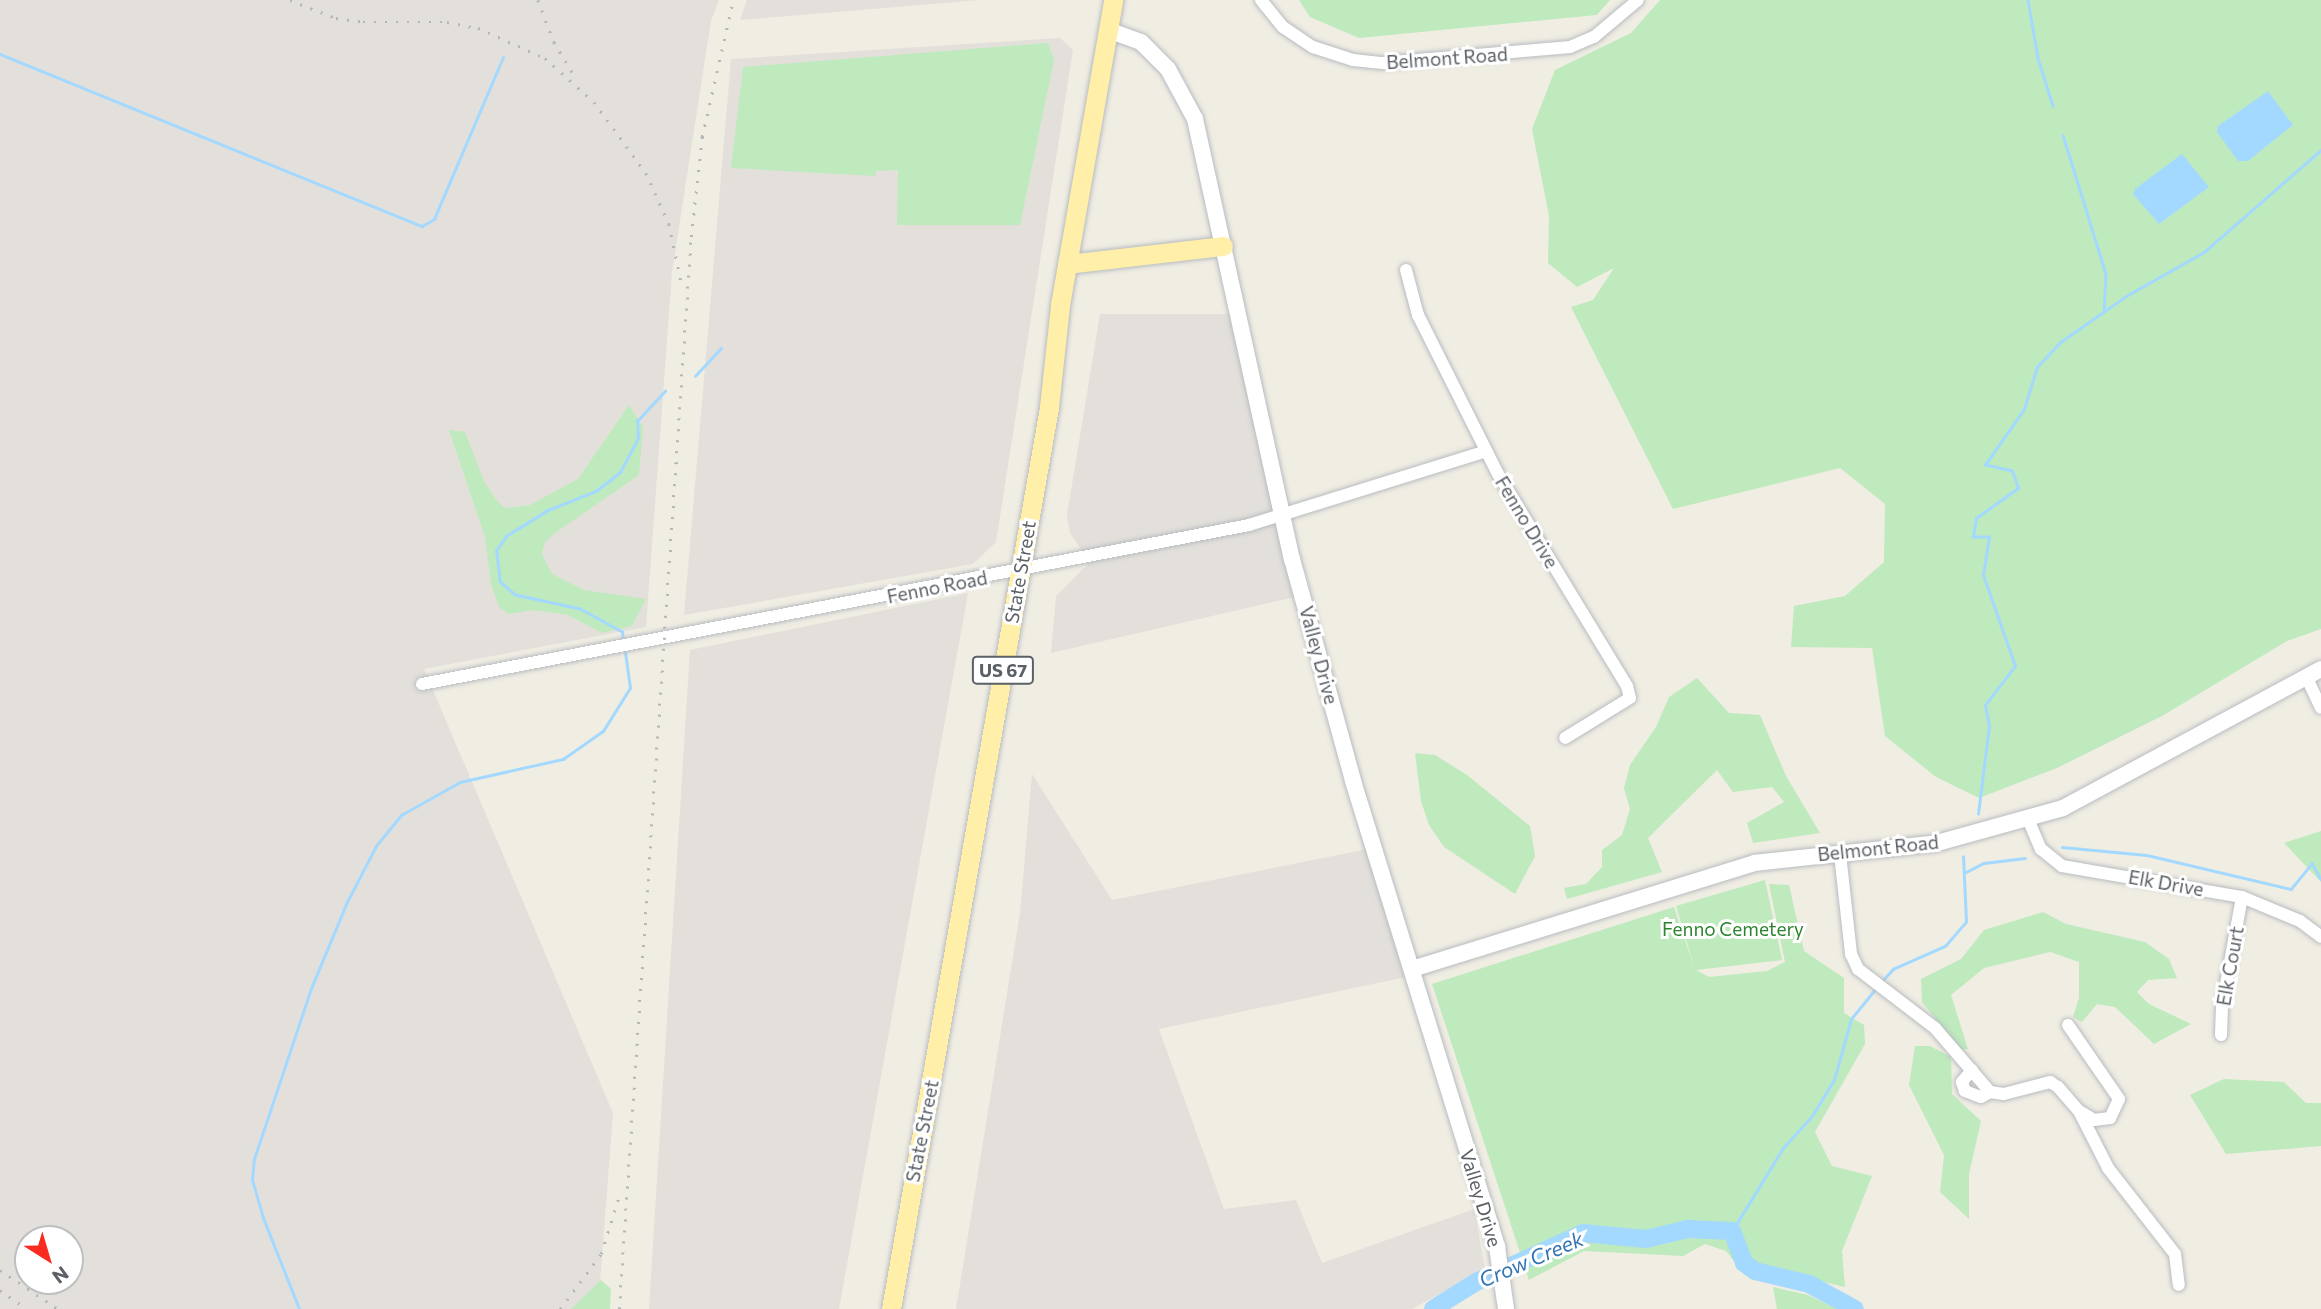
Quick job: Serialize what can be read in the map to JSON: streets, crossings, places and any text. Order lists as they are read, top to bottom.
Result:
{
  "streets": {
    "main road": ["State Street", "US 67"],
    "street": [
      "Belmont Road",
      "Fenno Drive",
      "Fenno Road",
      "Valley Drive",
      "Elk Drive",
      "Elk Court"
    ]
  },
  "crossings": [
    ["Belmont Road", "Valley Drive"],
    ["Belmont Road", "Elk Drive"],
    ["Fenno Drive", "Fenno Road"],
    ["State Street", "Fenno Road"],
    ["State Street", "Valley Drive"],
    ["Fenno Road", "Valley Drive"],
    ["Elk Drive", "Elk Court"]
  ],
  "water": ["Crow Creek"],
  "parks": ["Fenno Cemetery"],
  "north": "bottom right"
}
